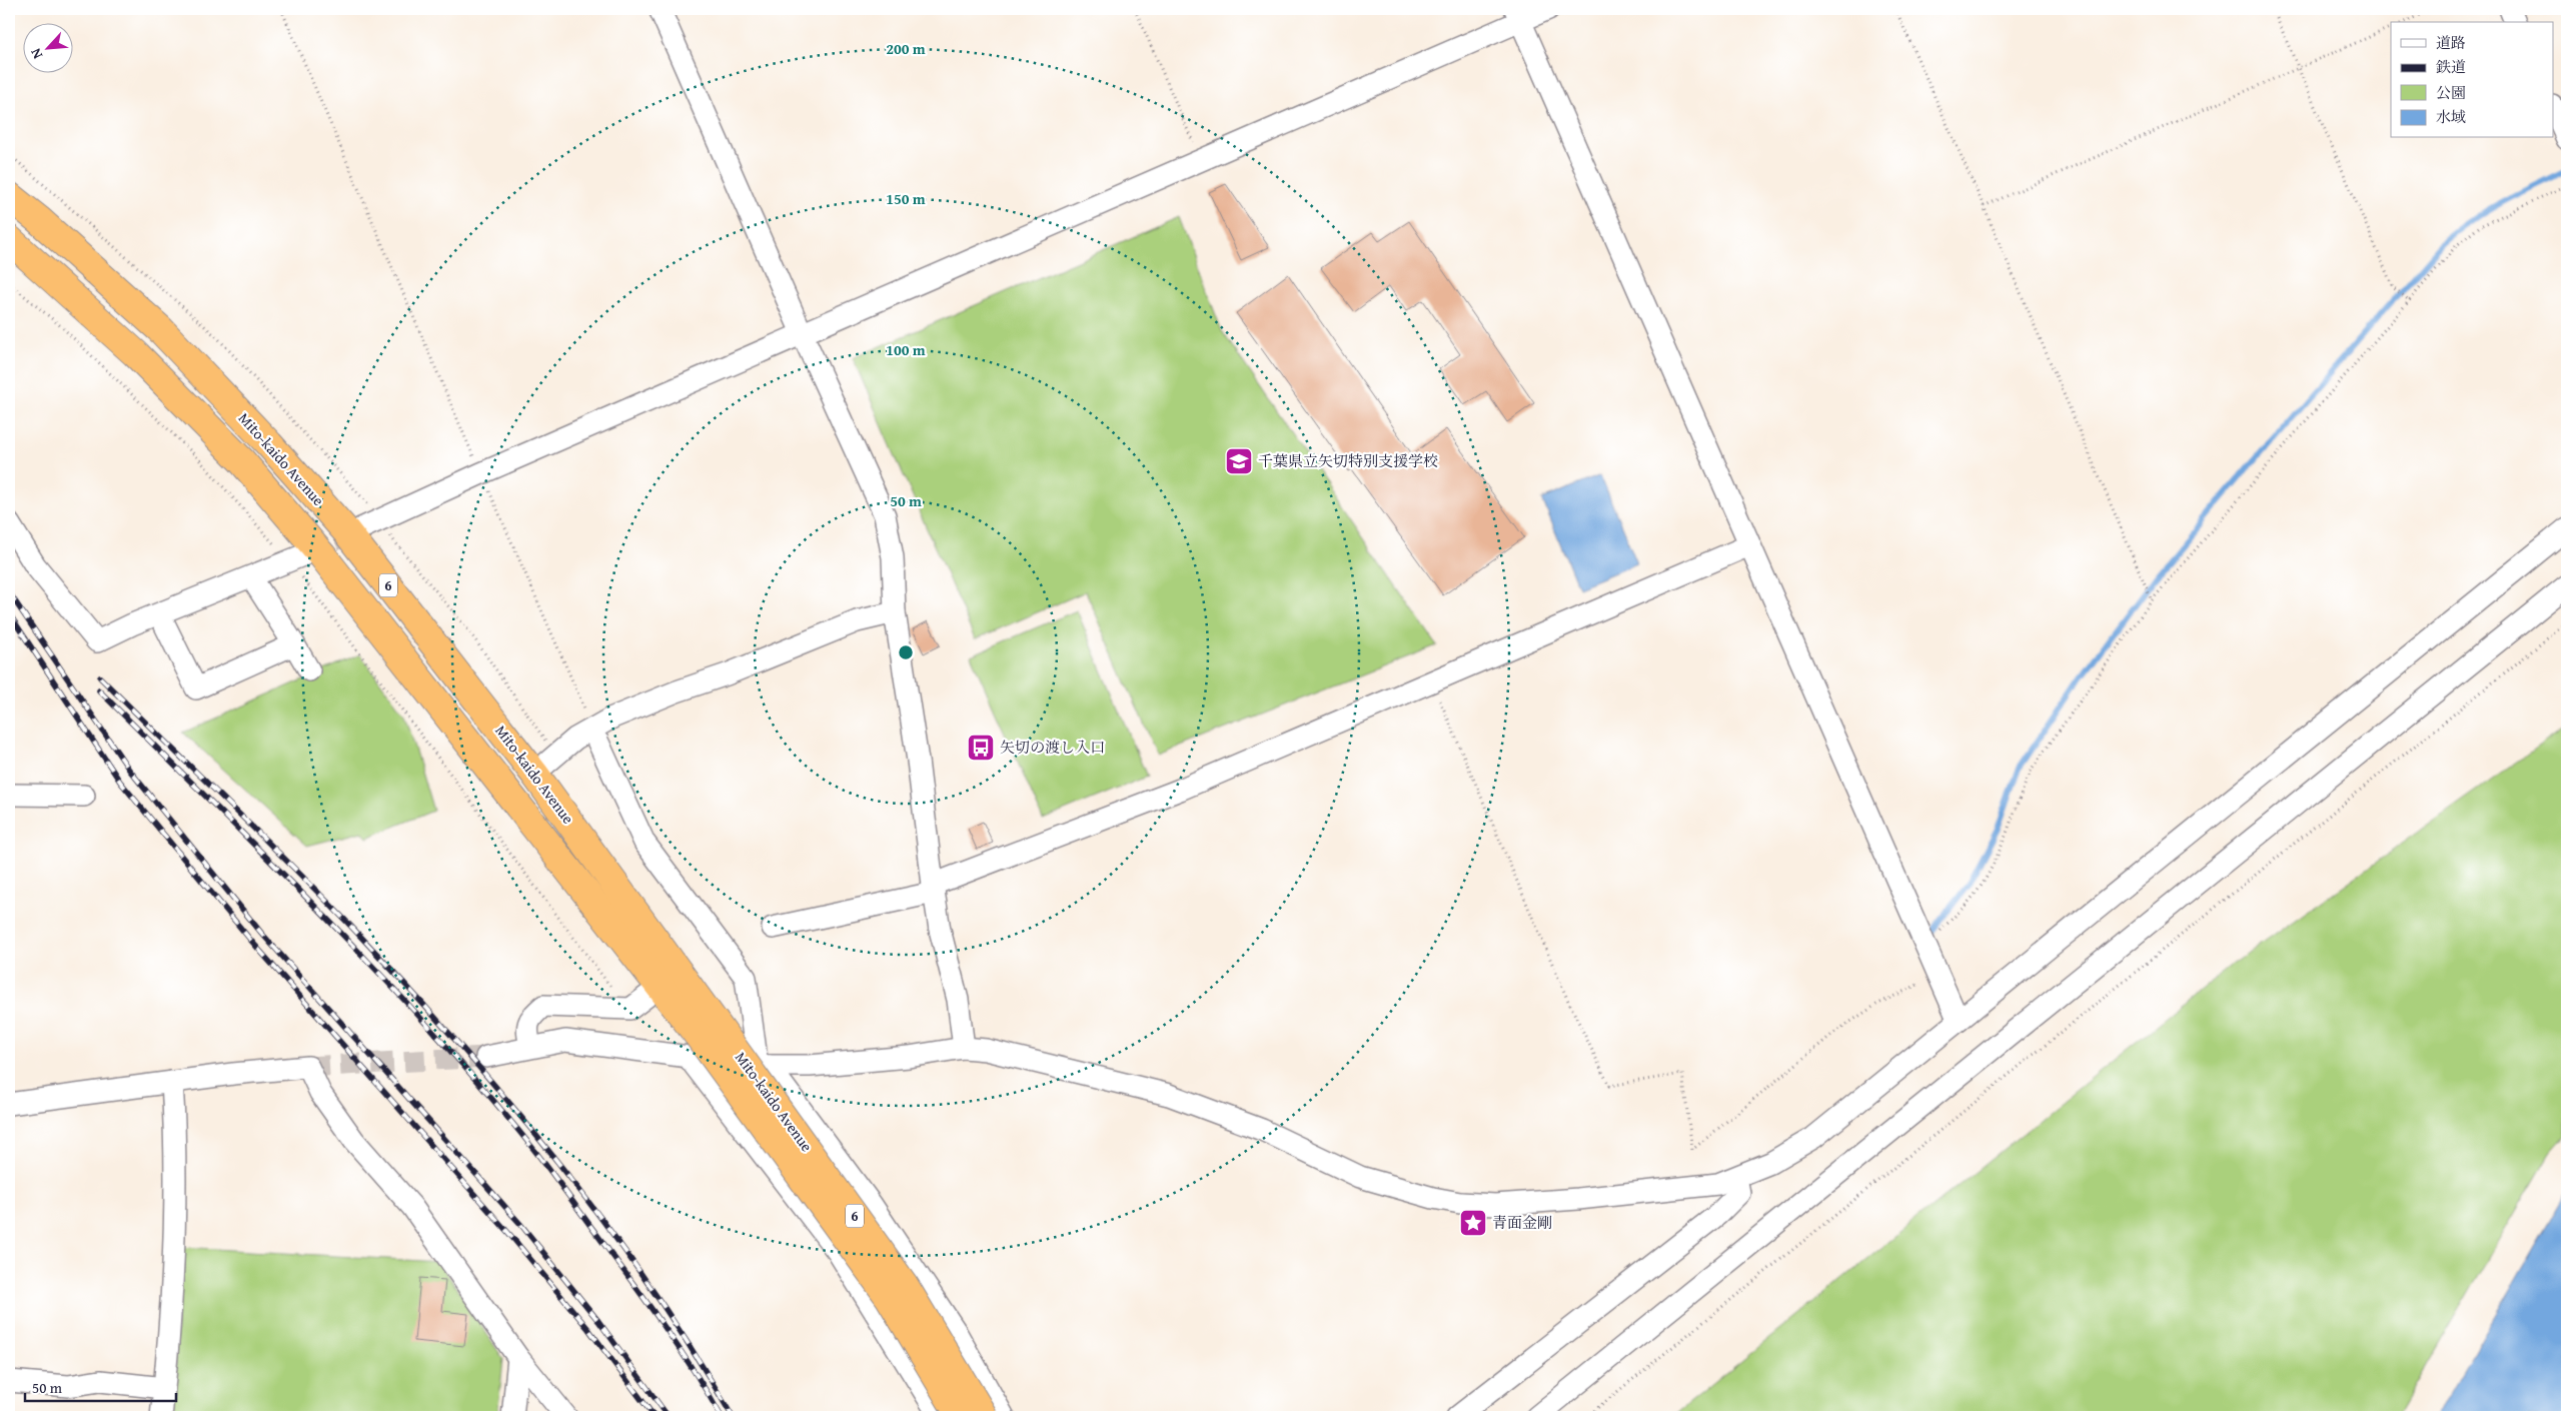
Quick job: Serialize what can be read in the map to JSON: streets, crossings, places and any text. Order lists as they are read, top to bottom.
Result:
{
  "streets": {
    "highway": ["Mito-kaido Avenue", "6"]
  },
  "places": {
    "school or university": ["千葉県立矢切特別支援学校"],
    "bus stop": ["矢切の渡し入口"],
    "place": ["青面金剛"]
  },
  "legend": [
    "道路",
    "鉄道",
    "公園",
    "水域"
  ],
  "scale_bar": "50 m",
  "north": "bottom left",
  "rings": [
    "200 m",
    "150 m",
    "100 m",
    "50 m"
  ]
}
